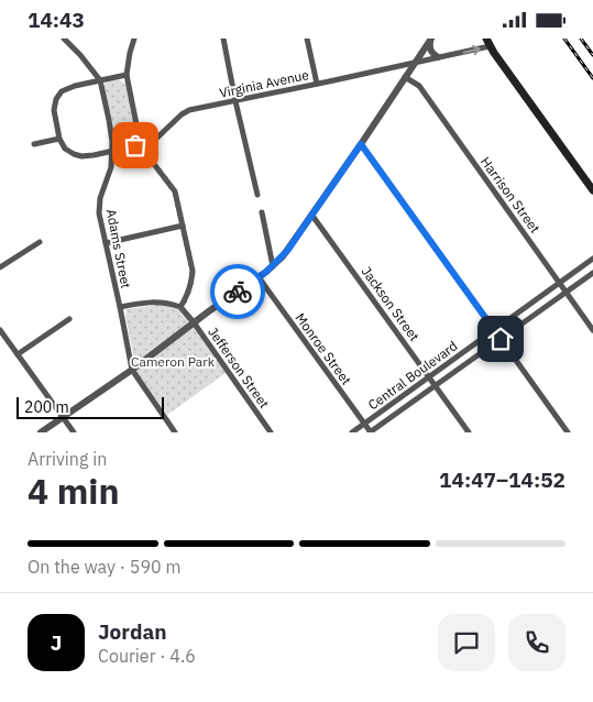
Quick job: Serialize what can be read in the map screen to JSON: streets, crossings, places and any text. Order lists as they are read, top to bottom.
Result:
{
  "streets": {
    "street": [
      "Virginia Avenue",
      "Harrison Street",
      "Adams Street",
      "Jackson Street",
      "Monroe Street",
      "Jefferson Street",
      "Central Boulevard"
    ]
  },
  "crossings": [
    ["Virginia Avenue", "Adams Street"],
    ["Harrison Street", "Central Boulevard"],
    ["Jackson Street", "Central Boulevard"],
    ["Monroe Street", "Central Boulevard"]
  ],
  "parks": ["Cameron Park"],
  "scale_bar": "200 m",
  "page": {
    "status": "14:43",
    "scale": "200 m",
    "heading": ["4 min", "Arriving in", "14:47–14:52"],
    "panel": ["Jordan", "Courier · 4.6"],
    "bar": "On the way · 590 m",
    "round": "J"
  }
}
